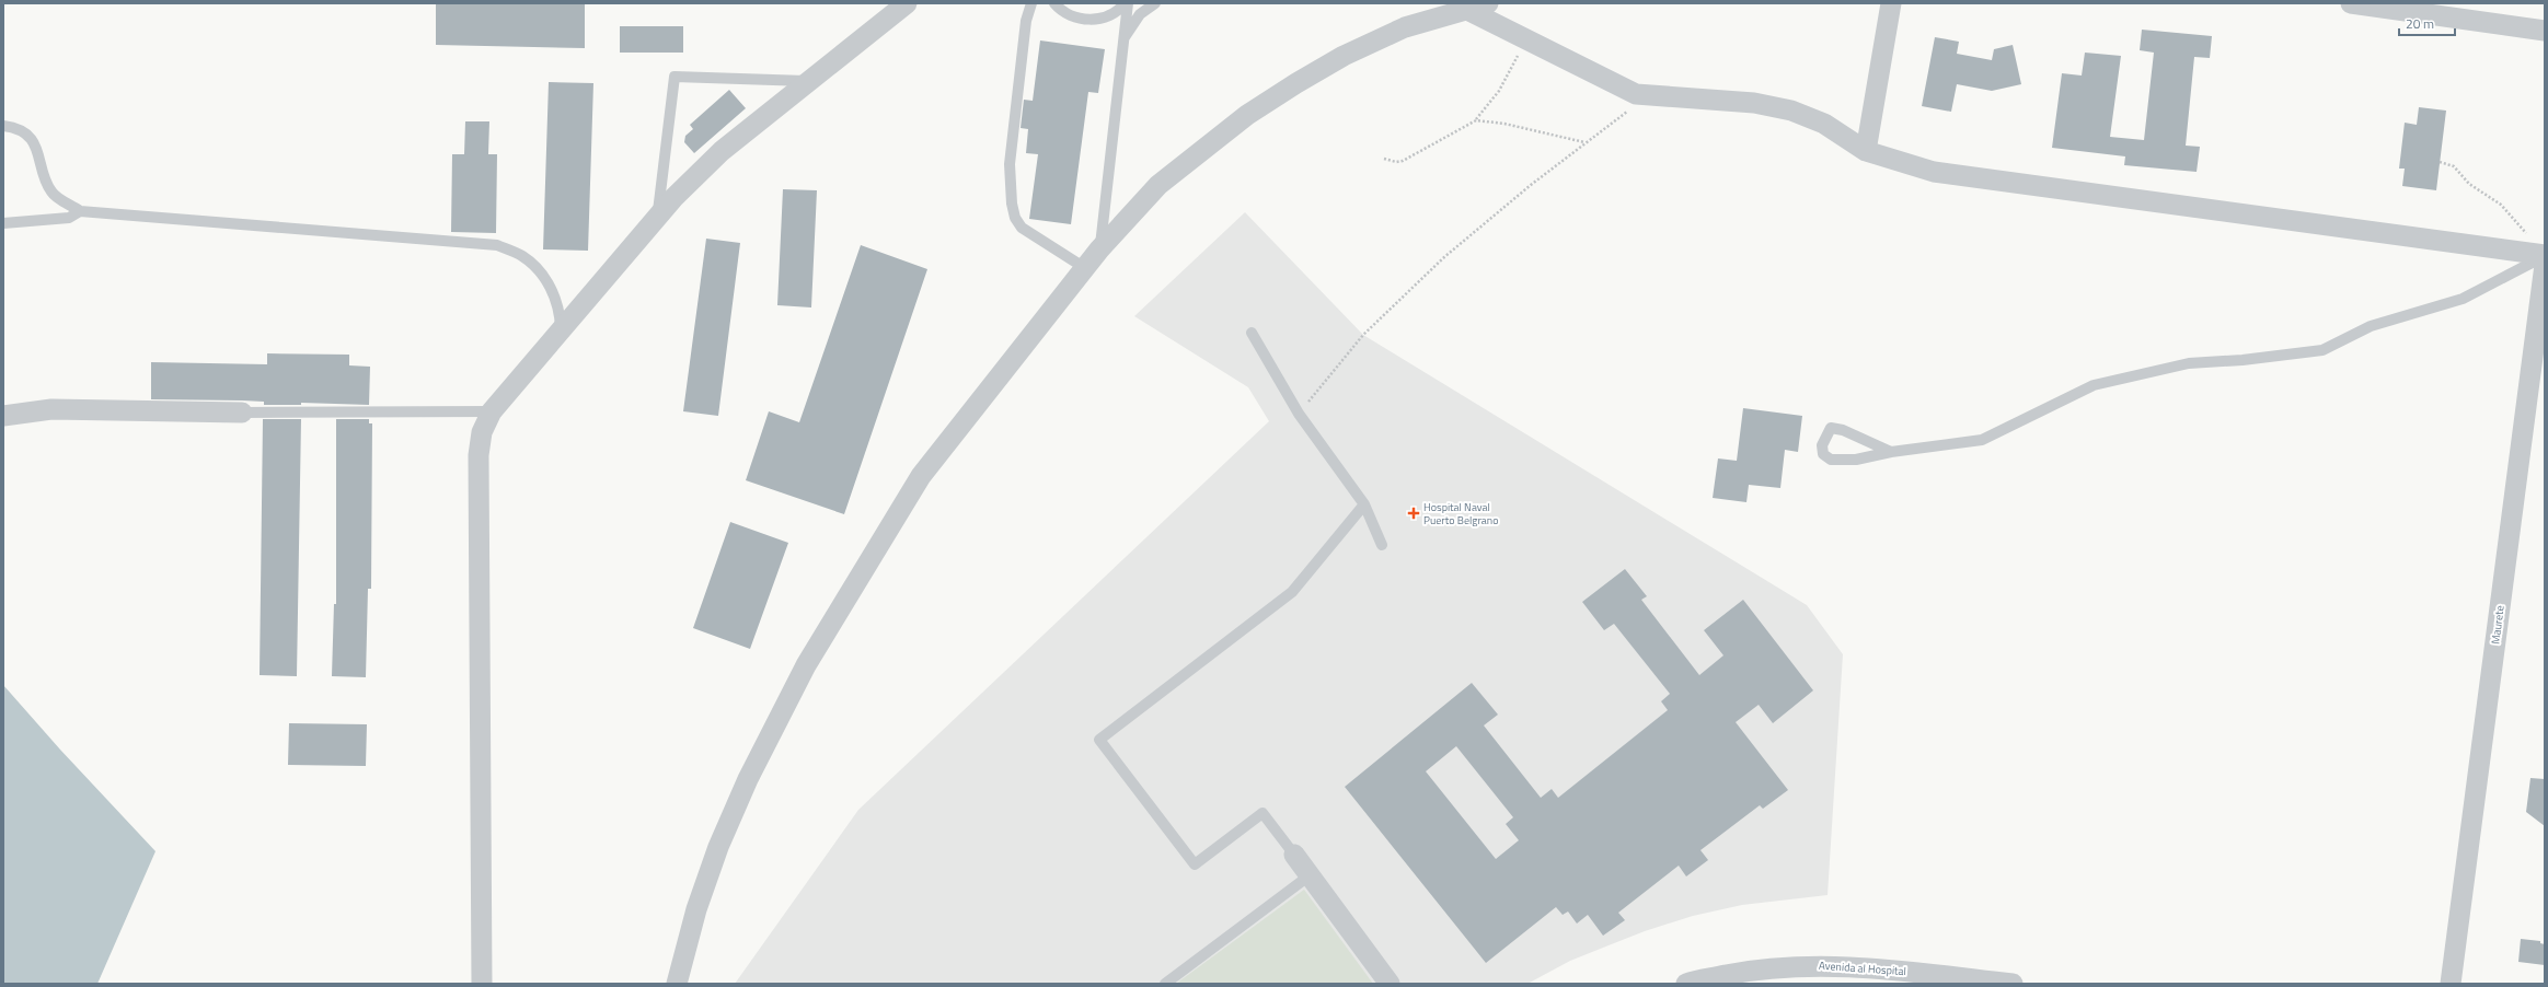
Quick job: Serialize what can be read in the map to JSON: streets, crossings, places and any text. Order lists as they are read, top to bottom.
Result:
{
  "streets": {
    "street": ["Maurete", "Avenida al Hospital"]
  },
  "places": {
    "health": ["Hospital Naval Puerto Belgrano"]
  },
  "scale_bar": "20 m"
}
